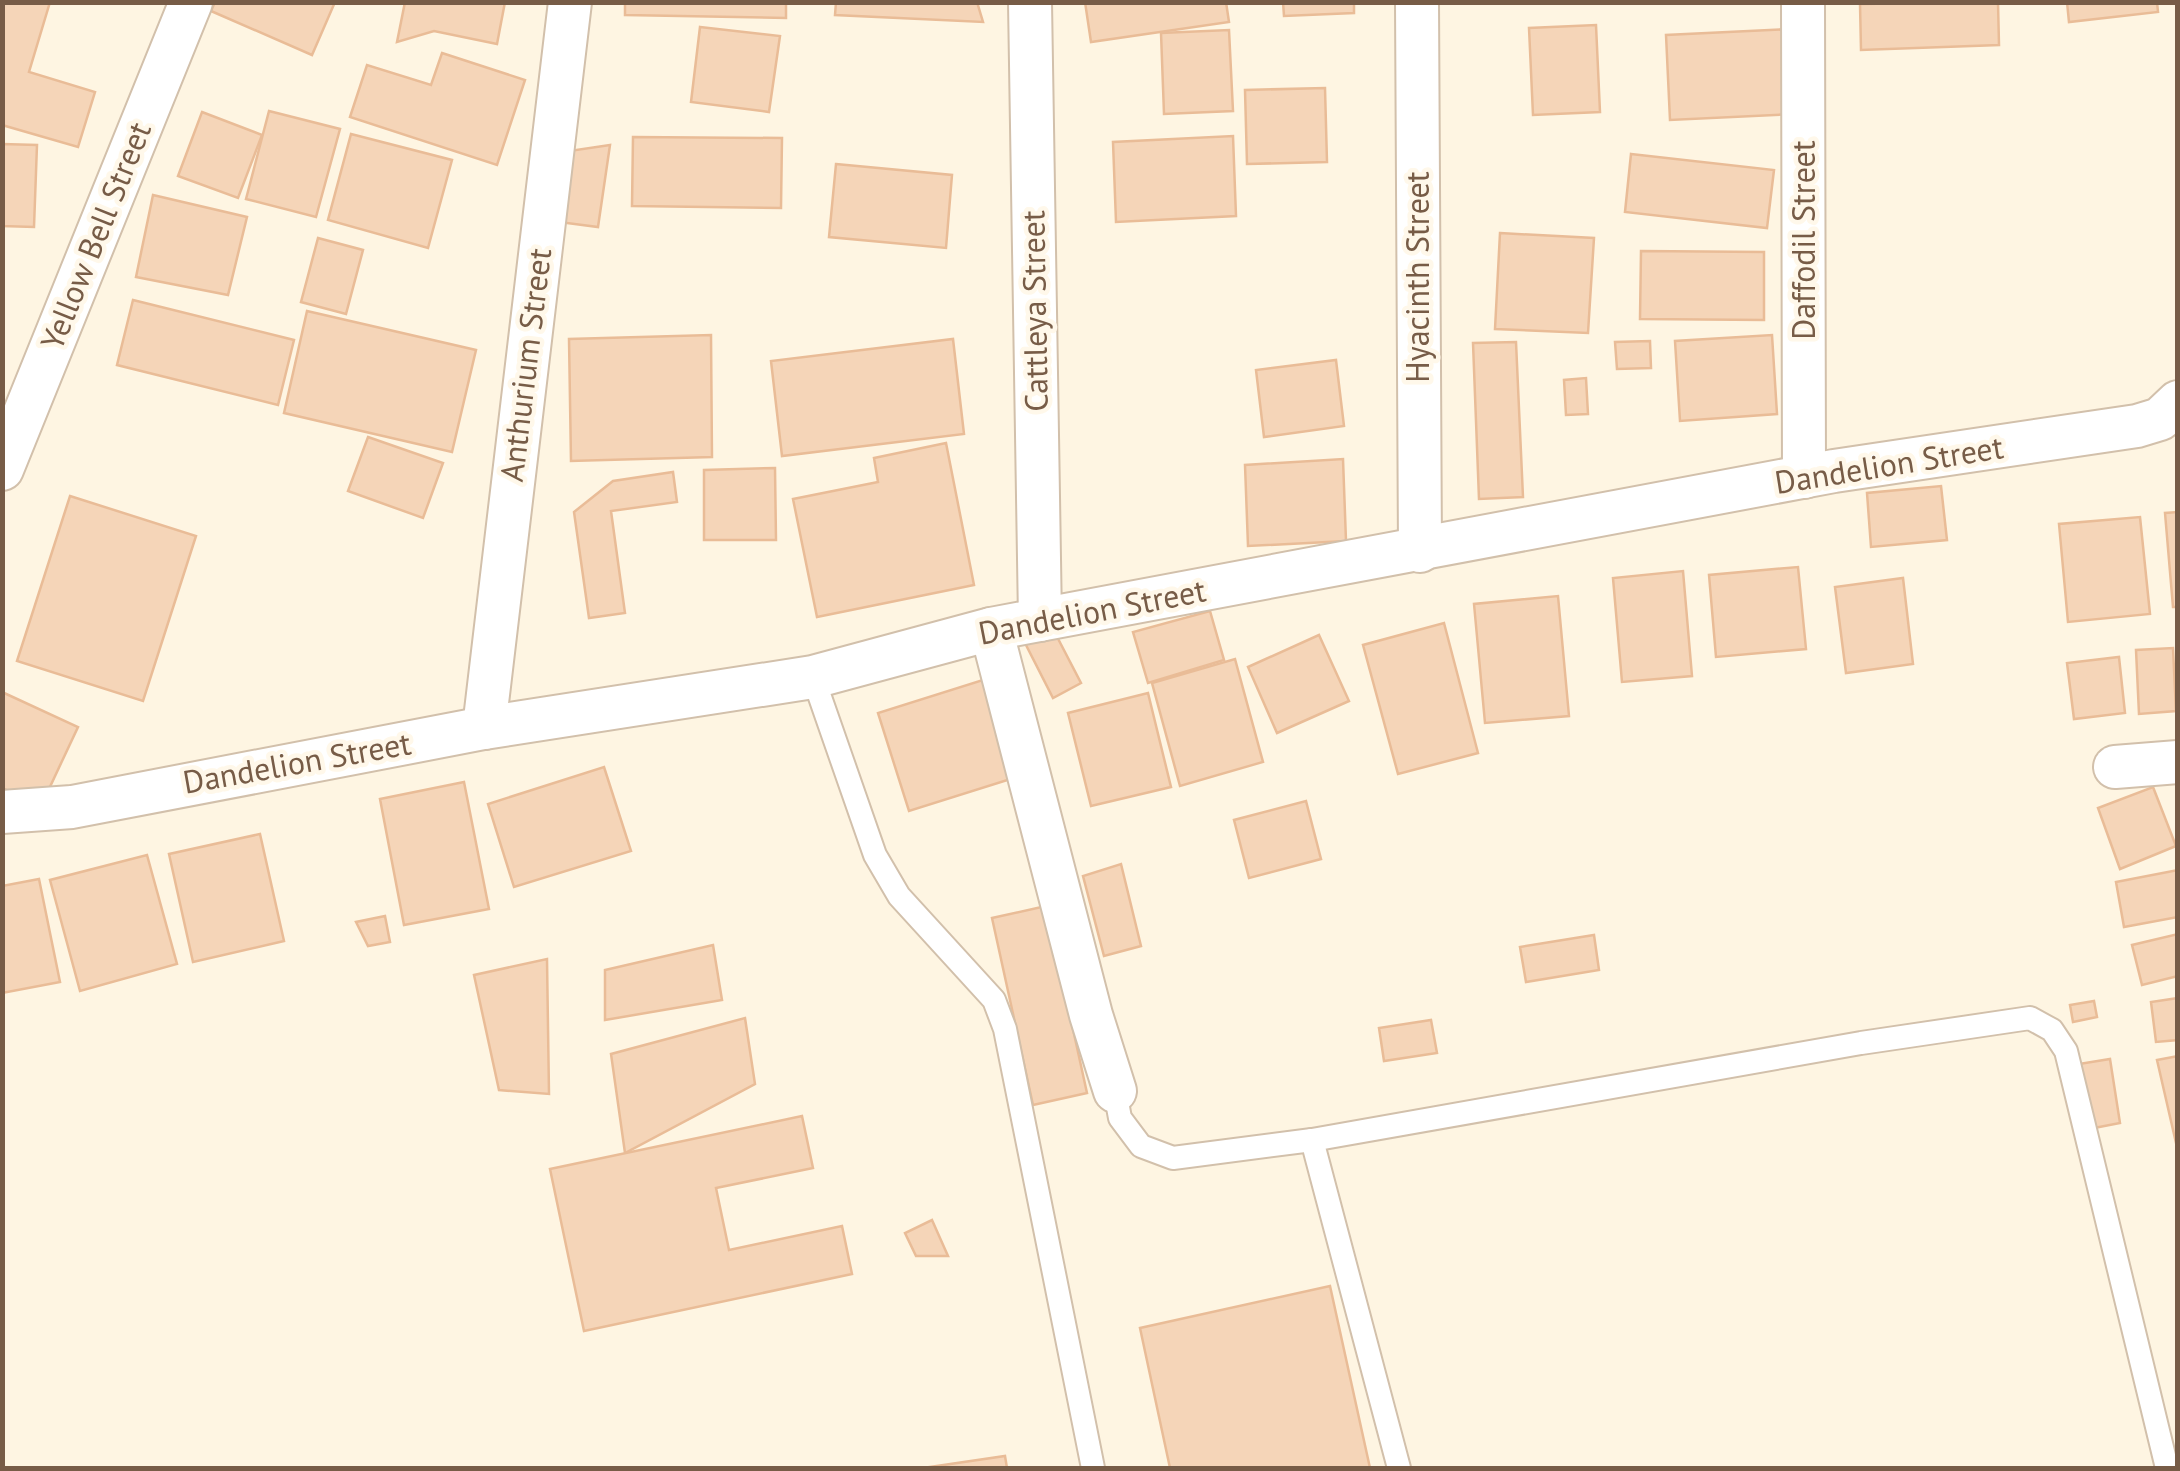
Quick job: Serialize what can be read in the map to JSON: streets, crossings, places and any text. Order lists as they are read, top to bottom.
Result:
{
  "streets": {
    "street": [
      "Yellow Bell Street",
      "Daffodil Street",
      "Hyacinth Street",
      "Cattleya Street",
      "Anthurium Street",
      "Dandelion Street"
    ]
  },
  "crossings": [
    ["Daffodil Street", "Dandelion Street"],
    ["Hyacinth Street", "Dandelion Street"],
    ["Cattleya Street", "Dandelion Street"],
    ["Anthurium Street", "Dandelion Street"]
  ]
}
